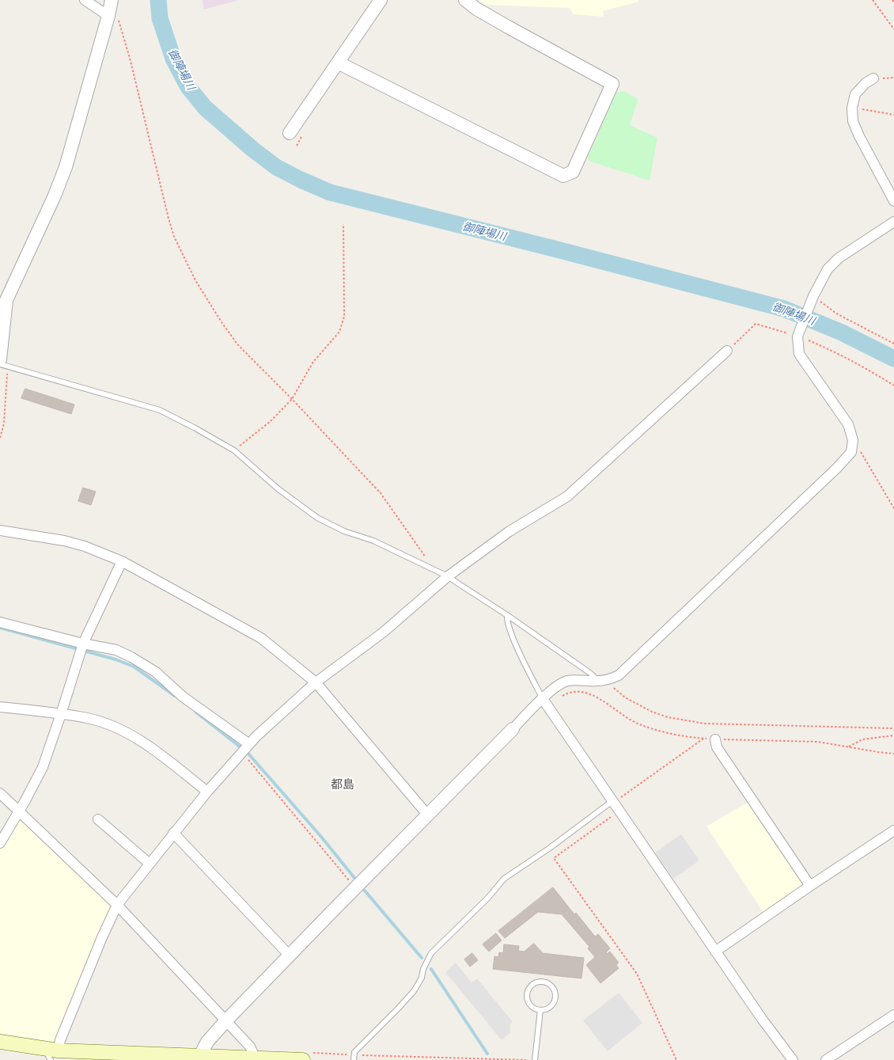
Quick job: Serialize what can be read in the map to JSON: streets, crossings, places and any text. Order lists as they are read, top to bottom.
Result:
{
  "districts": ["都島"],
  "water": ["御陣場川"]
}
